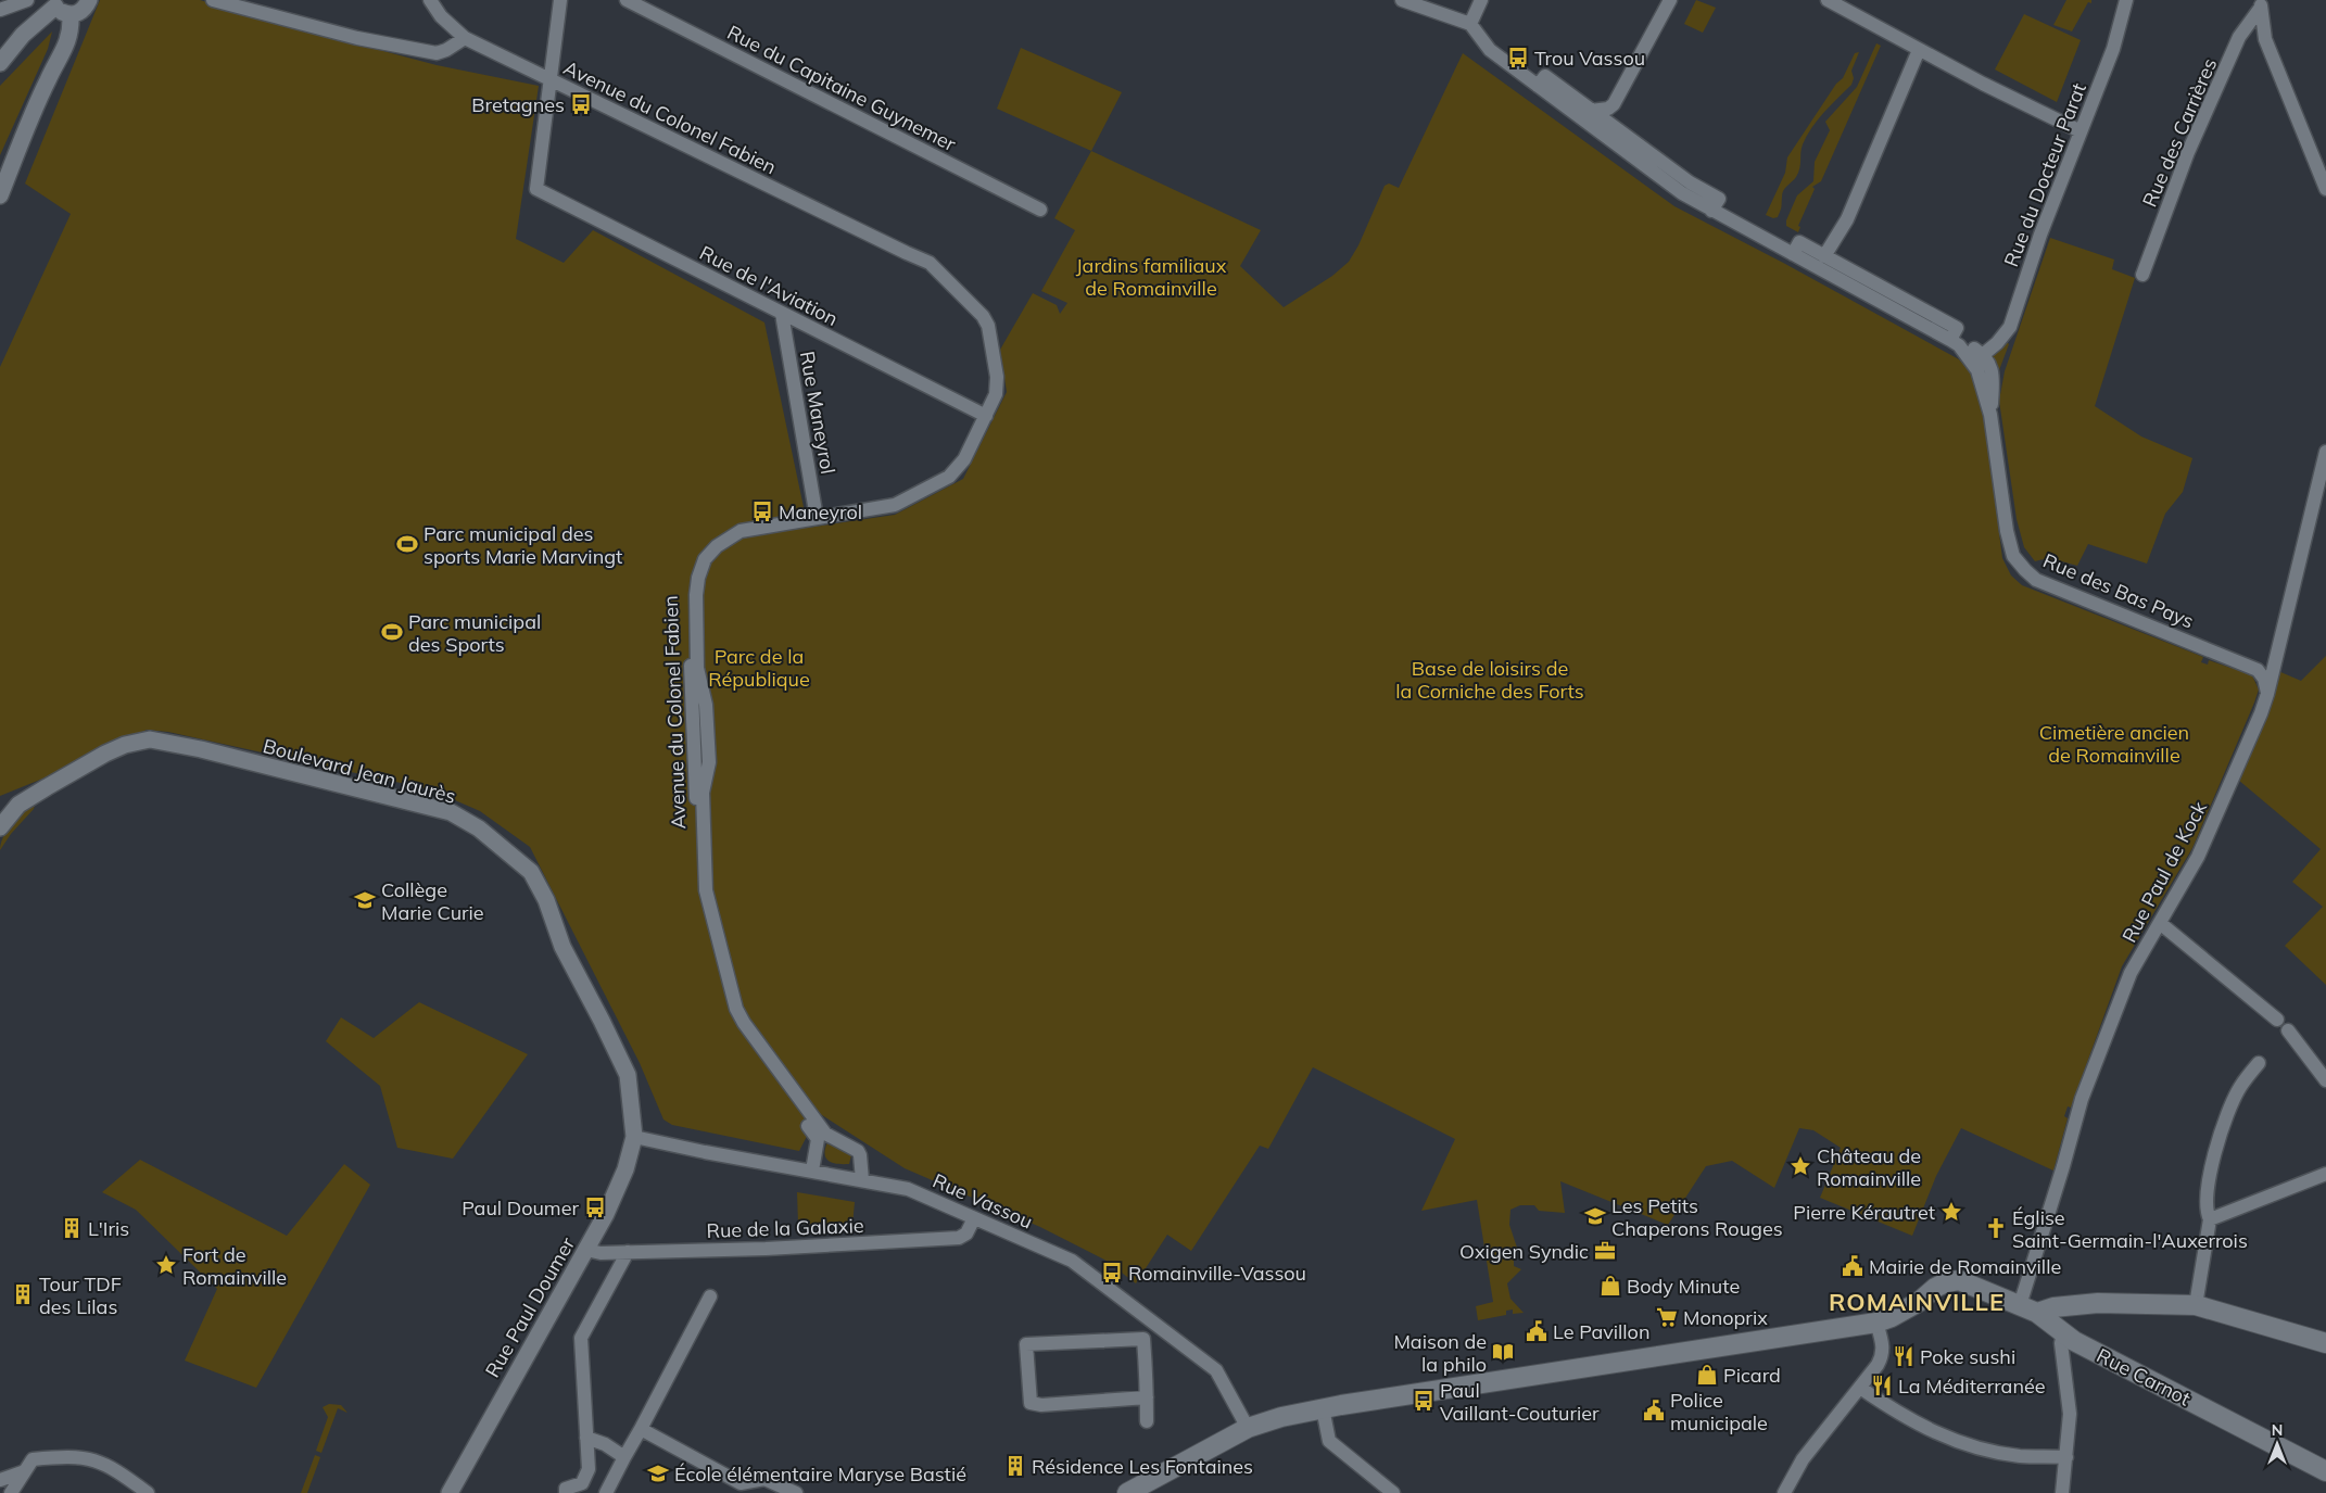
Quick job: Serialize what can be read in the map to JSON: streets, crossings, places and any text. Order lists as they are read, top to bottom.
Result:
{
  "streets": {
    "main road": ["Rue Carnot"],
    "street": [
      "Rue du Capitaine Guynemer",
      "Avenue du Colonel Fabien",
      "Rue des Carrières",
      "Rue du Docteur Parat",
      "Rue de l'Aviation",
      "Rue Maneyrol",
      "Rue des Bas Pays",
      "Boulevard Jean Jaurès",
      "Rue Paul de Kock",
      "Rue Vassou",
      "Rue de la Galaxie",
      "Rue Paul Doumer"
    ]
  },
  "crossings": [
    ["Avenue du Colonel Fabien", "Rue de l'Aviation"],
    ["Avenue du Colonel Fabien", "Rue Maneyrol"],
    ["Avenue du Colonel Fabien", "Rue Vassou"],
    ["Rue du Docteur Parat", "Rue des Bas Pays"],
    ["Rue de l'Aviation", "Rue Maneyrol"],
    ["Boulevard Jean Jaurès", "Rue Vassou"],
    ["Boulevard Jean Jaurès", "Rue Paul Doumer"],
    ["Rue Paul de Kock", "Rue Carnot"],
    ["Rue Vassou", "Rue de la Galaxie"],
    ["Rue Vassou", "Rue Paul Doumer"],
    ["Rue de la Galaxie", "Rue Paul Doumer"]
  ],
  "districts": ["ROMAINVILLE"],
  "parks": [
    "Jardins familiaux de Romainville",
    "Parc de la République",
    "Base de loisirs de la Corniche des Forts",
    "Cimetière ancien de Romainville"
  ],
  "places": {
    "bus stop": [
      "Trou Vassou",
      "Bretagnes",
      "Maneyrol",
      "Paul Doumer",
      "Romainville-Vassou",
      "Paul Vaillant-Couturier"
    ],
    "sports": ["Parc municipal des sports Marie Marvingt", "Parc municipal des Sports"],
    "school or university": ["Collège Marie Curie", "Les Petits Chaperons Rouges", "École élémentaire Maryse Bastié"],
    "place": ["Château de Romainville", "Pierre Kérautret", "Fort de Romainville"],
    "building": ["L'Iris", "Tour TDF des Lilas", "Résidence Les Fontaines"],
    "church": ["Église Saint-Germain-l'Auxerrois"],
    "office": ["Oxigen Syndic"],
    "public building": ["Mairie de Romainville", "Le Pavillon", "Police municipale"],
    "shop": ["Body Minute", "Picard"],
    "supermarket": ["Monoprix"],
    "library": ["Maison de la philo"],
    "restaurant": ["Poke sushi", "La Méditerranée"]
  },
  "north": "top"
}
